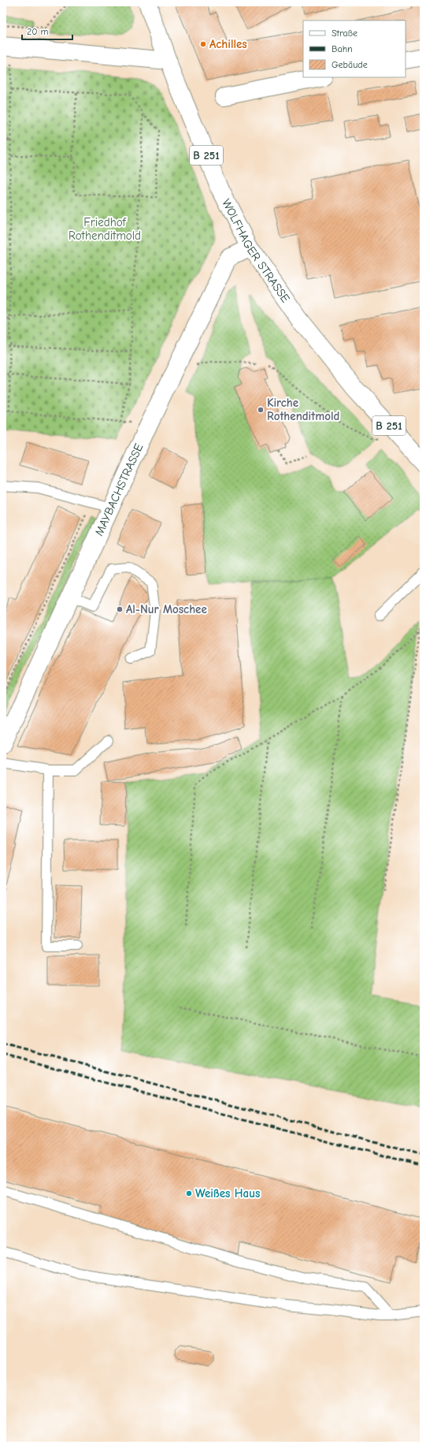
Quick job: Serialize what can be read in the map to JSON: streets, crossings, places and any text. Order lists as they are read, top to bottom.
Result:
{
  "streets": {
    "main road": ["B 251", "WOLFHAGER STRASSE", "MAYBACHSTRASSE"]
  },
  "crossings": [
    ["WOLFHAGER STRASSE", "MAYBACHSTRASSE"]
  ],
  "parks": ["Friedhof Rothenditmold"],
  "places": [
    "Achilles",
    "Kirche Rothenditmold",
    "Al-Nur Moschee",
    "Weißes Haus"
  ],
  "legend": ["Straße", "Bahn", "Gebäude"],
  "scale_bar": "20 m"
}
